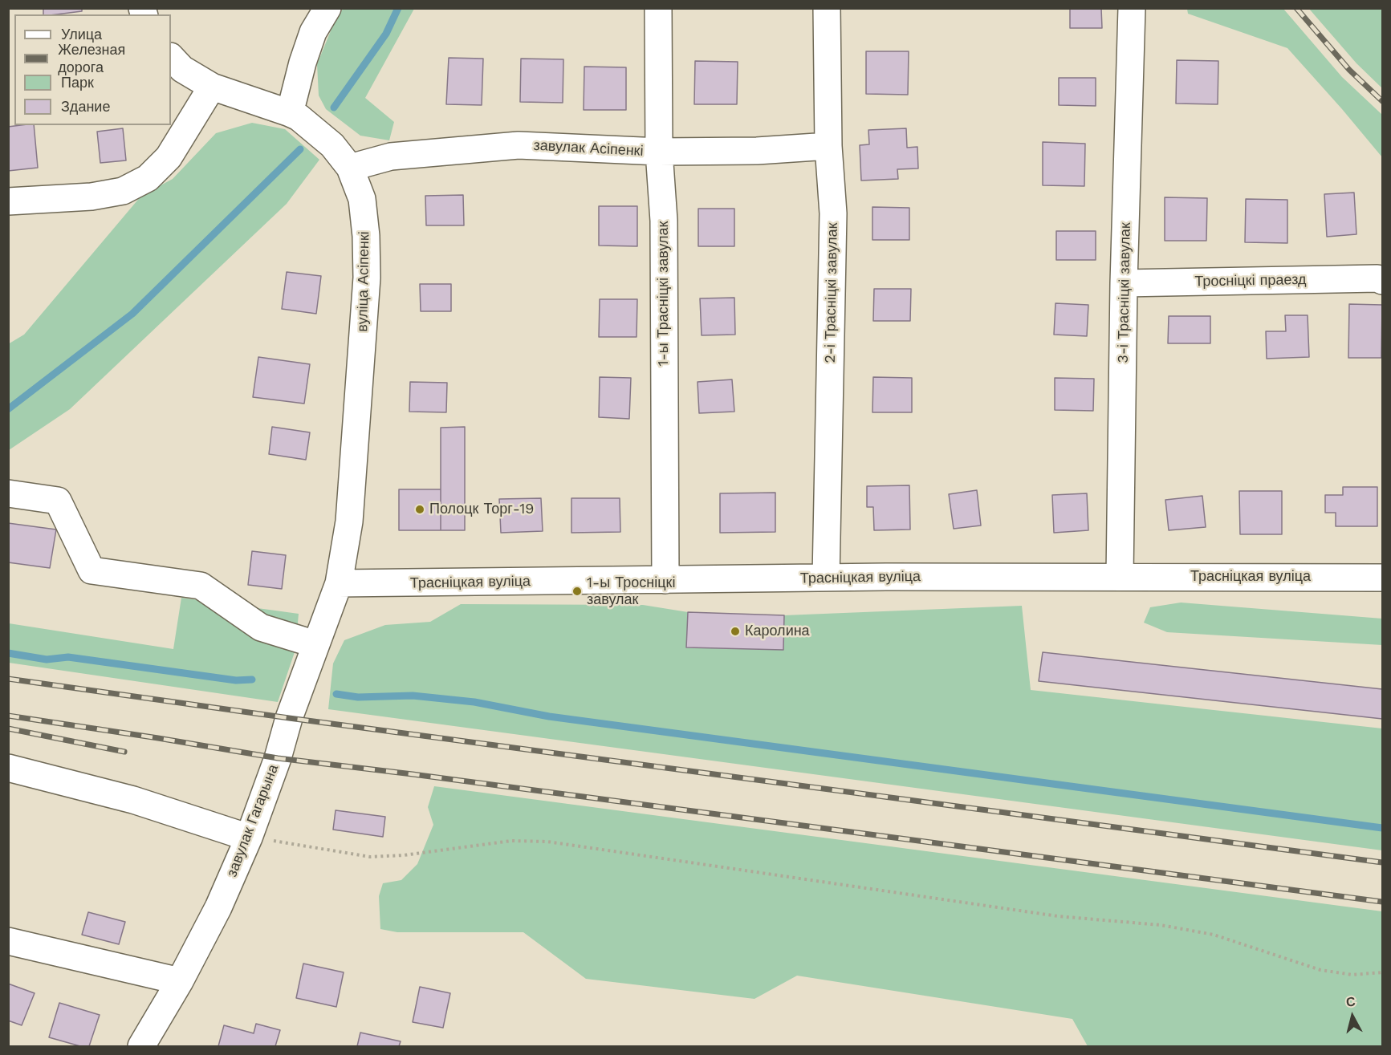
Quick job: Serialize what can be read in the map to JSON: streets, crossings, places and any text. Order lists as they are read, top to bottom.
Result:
{
  "streets": {
    "street": [
      "завулак Асіпенкі",
      "Тросніцкі праезд",
      "вуліца Асіпенкі",
      "2-і Трасніцкі завулак",
      "3-і Трасніцкі завулак",
      "1-ы Трасніцкі завулак",
      "Трасніцкая вуліца",
      "завулак Гагарына"
    ]
  },
  "crossings": [
    ["завулак Асіпенкі", "вуліца Асіпенкі"],
    ["завулак Асіпенкі", "2-і Трасніцкі завулак"],
    ["завулак Асіпенкі", "1-ы Трасніцкі завулак"],
    ["Тросніцкі праезд", "3-і Трасніцкі завулак"],
    ["вуліца Асіпенкі", "Трасніцкая вуліца"],
    ["вуліца Асіпенкі", "завулак Гагарына"],
    ["2-і Трасніцкі завулак", "Трасніцкая вуліца"],
    ["3-і Трасніцкі завулак", "Трасніцкая вуліца"],
    ["1-ы Трасніцкі завулак", "Трасніцкая вуліца"],
    ["Трасніцкая вуліца", "завулак Гагарына"]
  ],
  "places": ["Полоцк Торг-19", "1-ы Тросніцкі завулак", "Каролина"],
  "legend": [
    "Улица",
    "Железная дорога",
    "Парк",
    "Здание"
  ],
  "north": "top"
}
